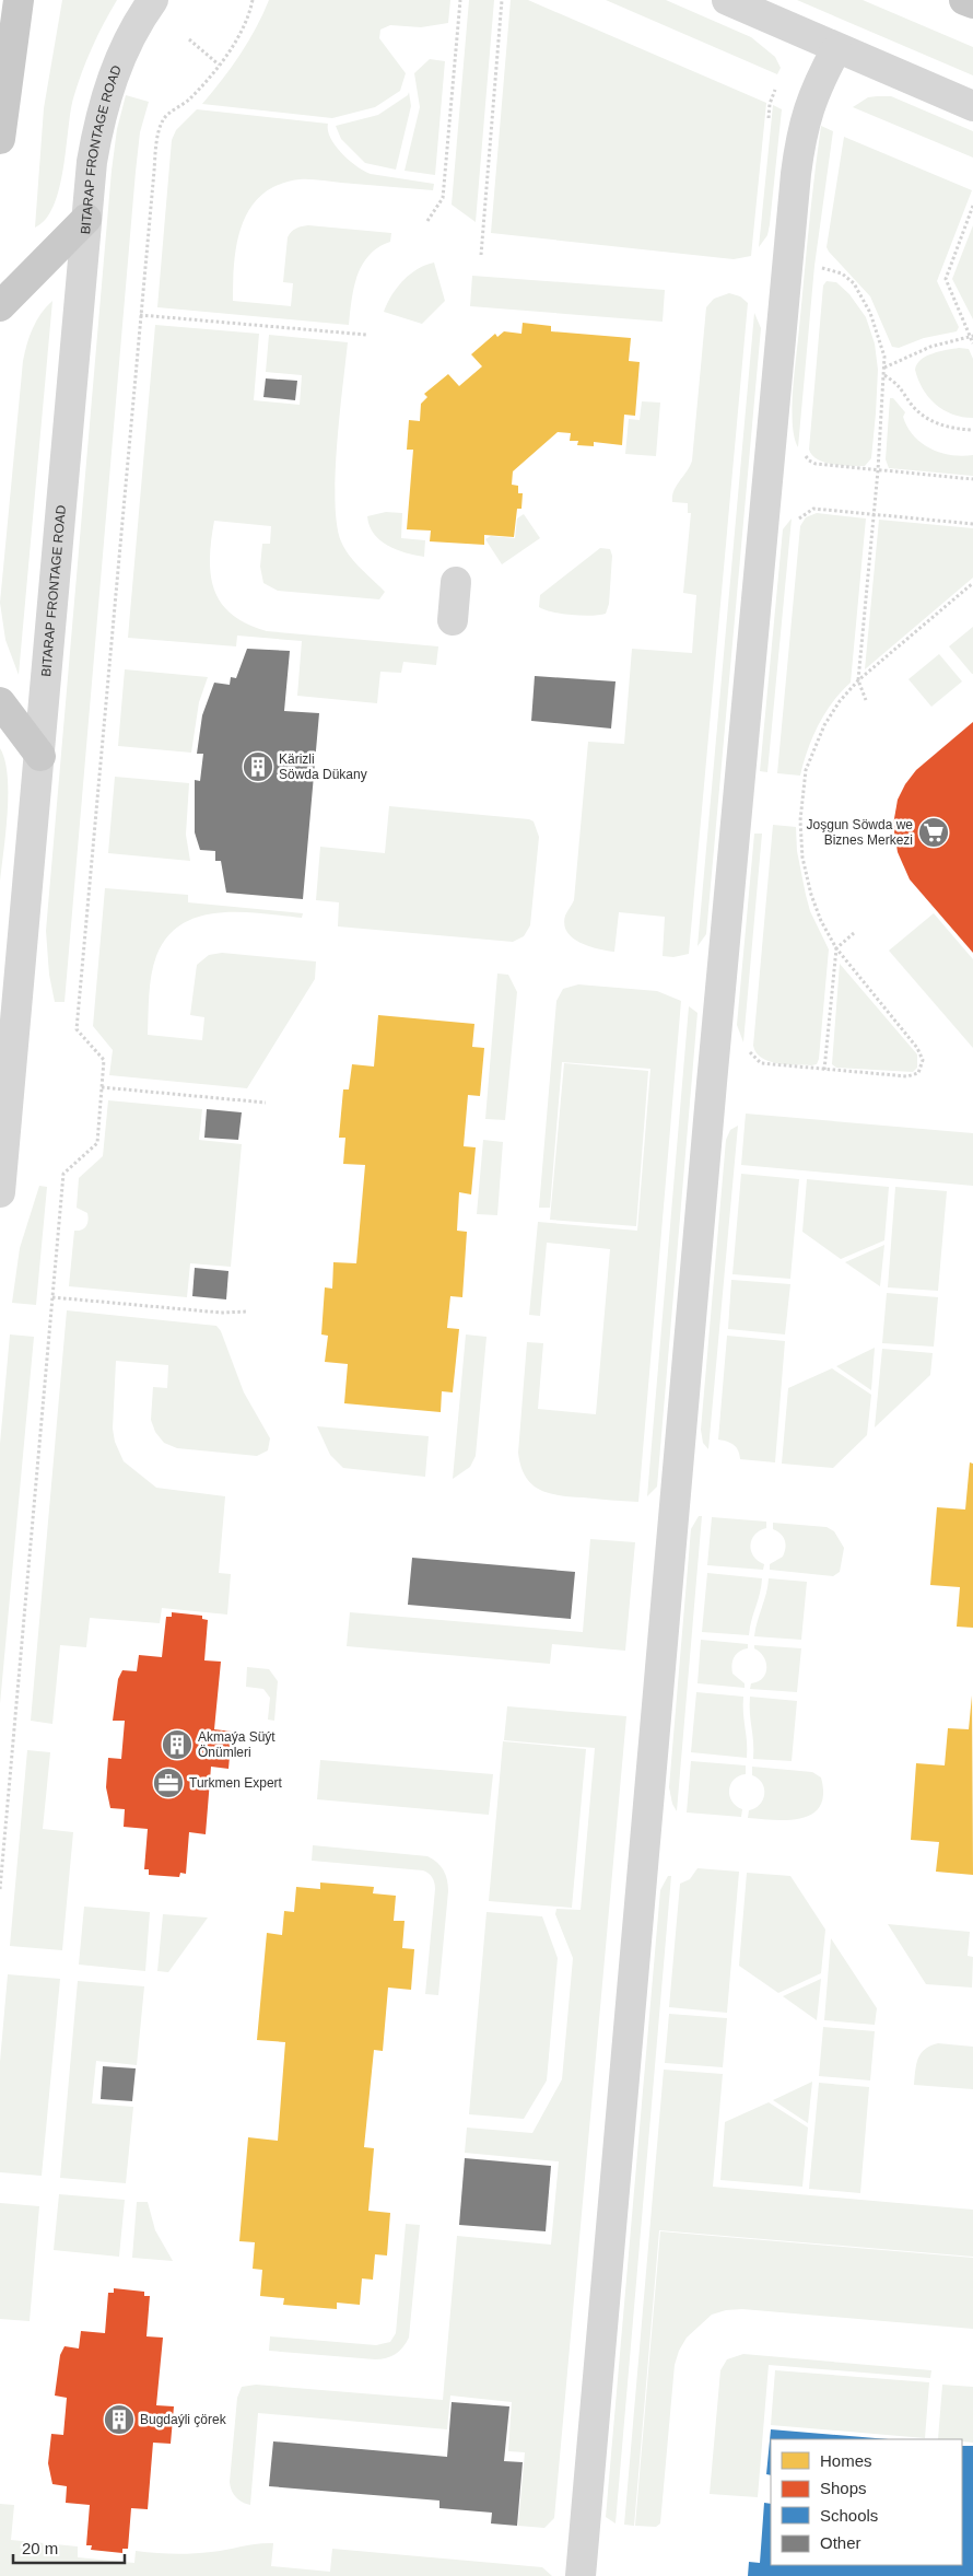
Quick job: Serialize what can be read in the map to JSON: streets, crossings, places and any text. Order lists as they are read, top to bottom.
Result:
{
  "streets": {
    "street": ["BITARAP FRONTAGE ROAD"]
  },
  "places": {
    "building": ["Kärizli Söwda Dükany", "Akmaýa Süýt Önümleri", "Bugdaýli çörek"],
    "supermarket": ["Joşgun Söwda we Biznes Merkezi"],
    "office": ["Turkmen Expert"]
  },
  "legend": [
    "Homes",
    "Shops",
    "Schools",
    "Other"
  ],
  "scale_bar": "20 m"
}
